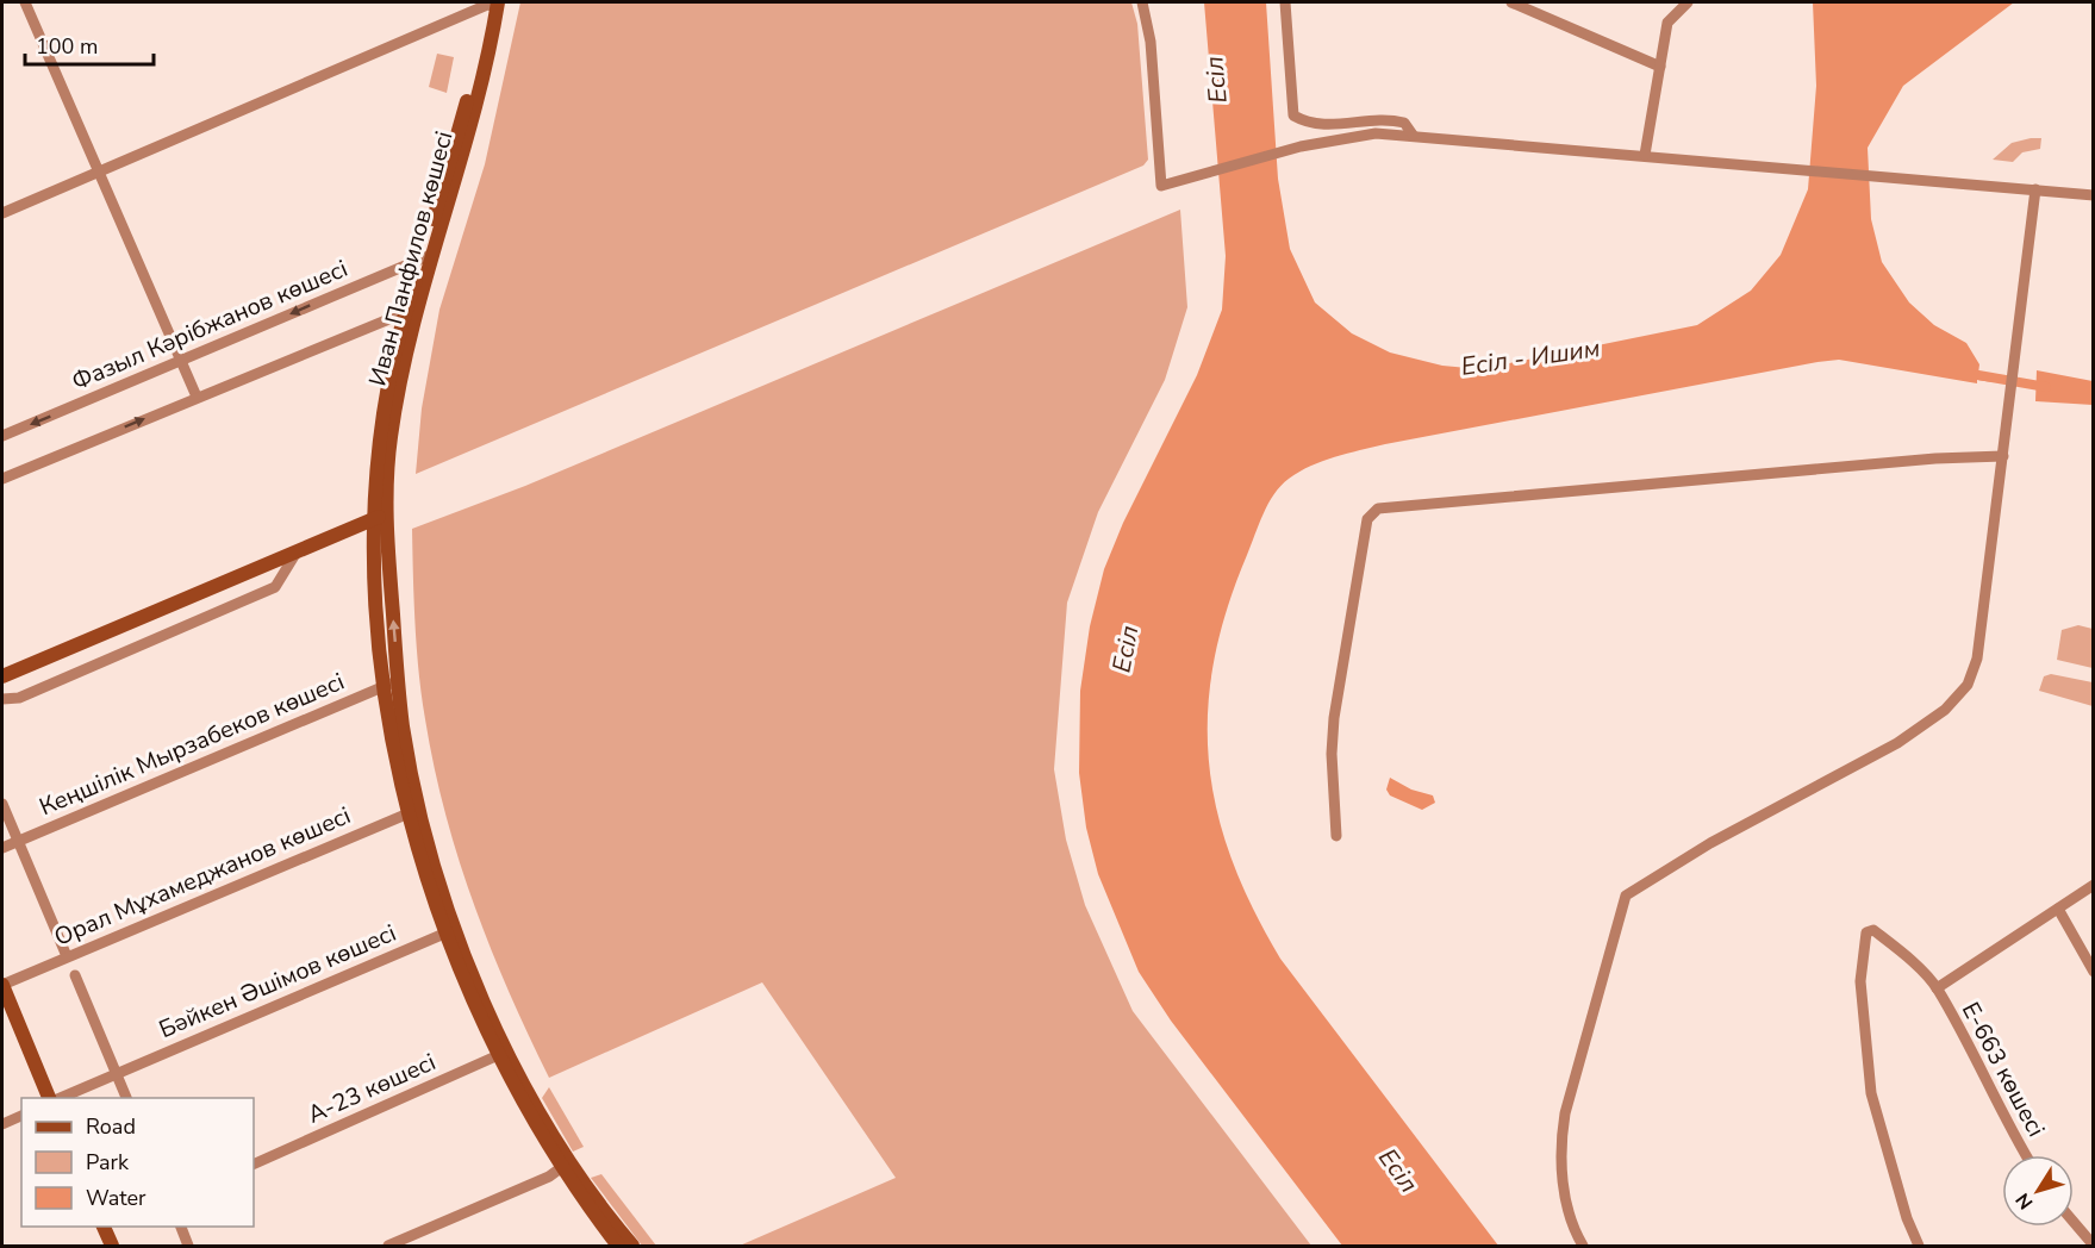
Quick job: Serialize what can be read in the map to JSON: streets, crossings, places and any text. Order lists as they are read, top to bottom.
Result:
{
  "streets": {
    "street": [
      "Иван Панфилов көшесі",
      "Фазыл Кәрібжанов көшесі",
      "Кеңшілік Мырзабеков көшесі",
      "Орал Мұхамеджанов көшесі",
      "Бәйкен Әшімов көшесі",
      "Е-663 көшесі",
      "А-23 көшесі"
    ]
  },
  "crossings": [
    ["Иван Панфилов көшесі", "Фазыл Кәрібжанов көшесі"],
    ["Иван Панфилов көшесі", "Кеңшілік Мырзабеков көшесі"],
    ["Иван Панфилов көшесі", "Орал Мұхамеджанов көшесі"],
    ["Иван Панфилов көшесі", "Бәйкен Әшімов көшесі"],
    ["Иван Панфилов көшесі", "А-23 көшесі"]
  ],
  "water": ["Есіл", "Есіл - Ишим"],
  "legend": ["Road", "Park", "Water"],
  "scale_bar": "100 m",
  "north": "bottom left"
}
